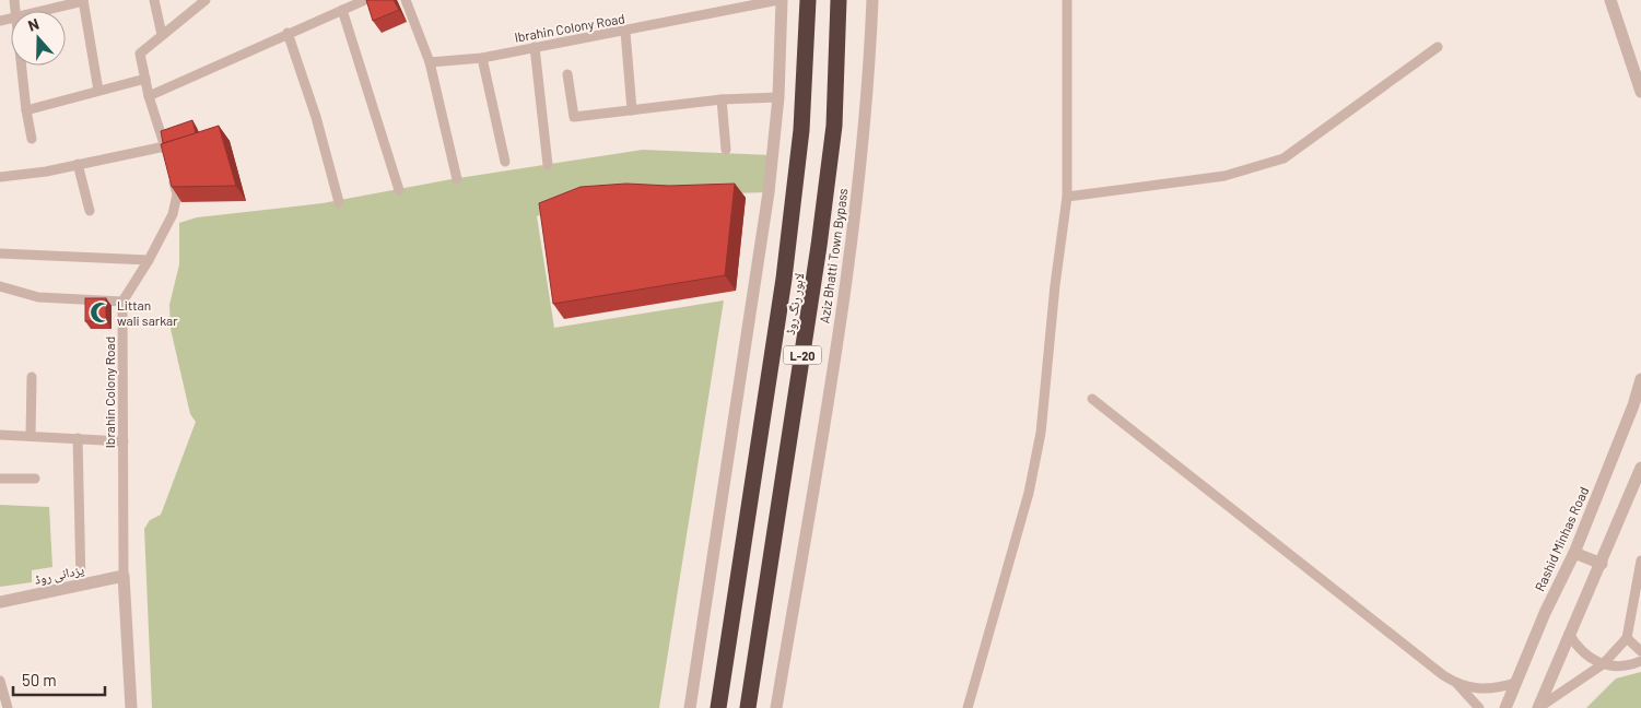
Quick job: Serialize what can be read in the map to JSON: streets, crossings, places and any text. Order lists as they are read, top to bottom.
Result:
{
  "streets": {
    "highway": ["لاہور رنگ روڈ", "L-20"],
    "street": [
      "Ibrahin Colony Road",
      "Aziz Bhatti Town Bypass",
      "Rashid Minhas Road",
      "یزدانی روڈ"
    ]
  },
  "crossings": [
    ["Ibrahin Colony Road", "یزدانی روڈ"]
  ],
  "places": {
    "mosque": ["Littan wali sarkar"]
  },
  "scale_bar": "50 m",
  "north": "top"
}
